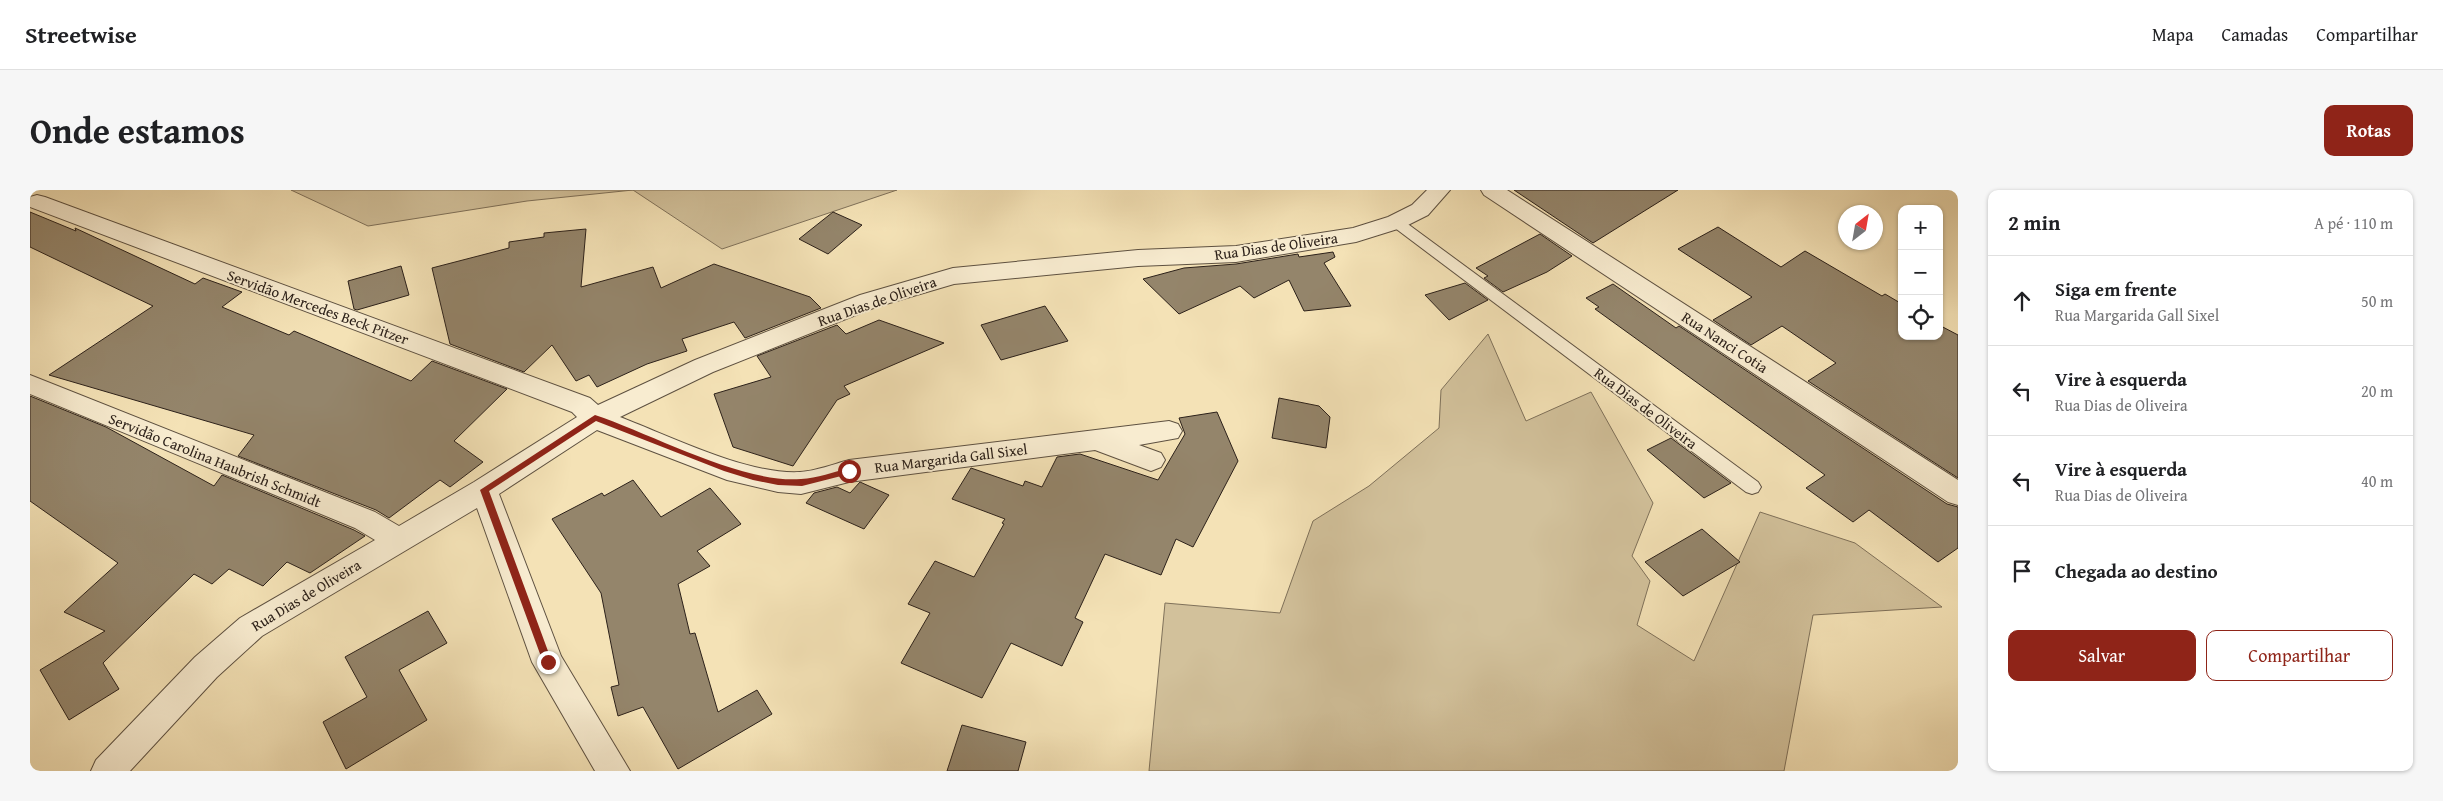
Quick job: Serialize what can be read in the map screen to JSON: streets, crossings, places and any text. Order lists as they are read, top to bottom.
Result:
{
  "streets": {
    "street": [
      "Rua Dias de Oliveira",
      "Servidão Mercedes Beck Pitzer",
      "Rua Nanci Cotia",
      "Rua Margarida Gall Sixel",
      "Servidão Carolina Haubrish Schmidt"
    ]
  },
  "crossings": [
    ["Rua Dias de Oliveira", "Servidão Mercedes Beck Pitzer"],
    ["Rua Dias de Oliveira", "Rua Margarida Gall Sixel"],
    ["Rua Dias de Oliveira", "Servidão Carolina Haubrish Schmidt"],
    ["Servidão Mercedes Beck Pitzer", "Rua Margarida Gall Sixel"]
  ],
  "north": "top right",
  "page": {
    "header": "Streetwise",
    "nav": ["Mapa", "Camadas", "Compartilhar"],
    "title": "Onde estamos",
    "buttons": [
      "Rotas",
      ["Salvar", "Compartilhar"]
    ],
    "heading": ["2 min", "A pé · 110 m"],
    "map_buttons": ["+", "−"],
    "list": [
      ["Siga em frente", "Rua Margarida Gall Sixel", "50 m"],
      ["Vire à esquerda", "Rua Dias de Oliveira", "20 m"],
      ["Vire à esquerda", "Rua Dias de Oliveira", "40 m"],
      "Chegada ao destino"
    ]
  }
}
